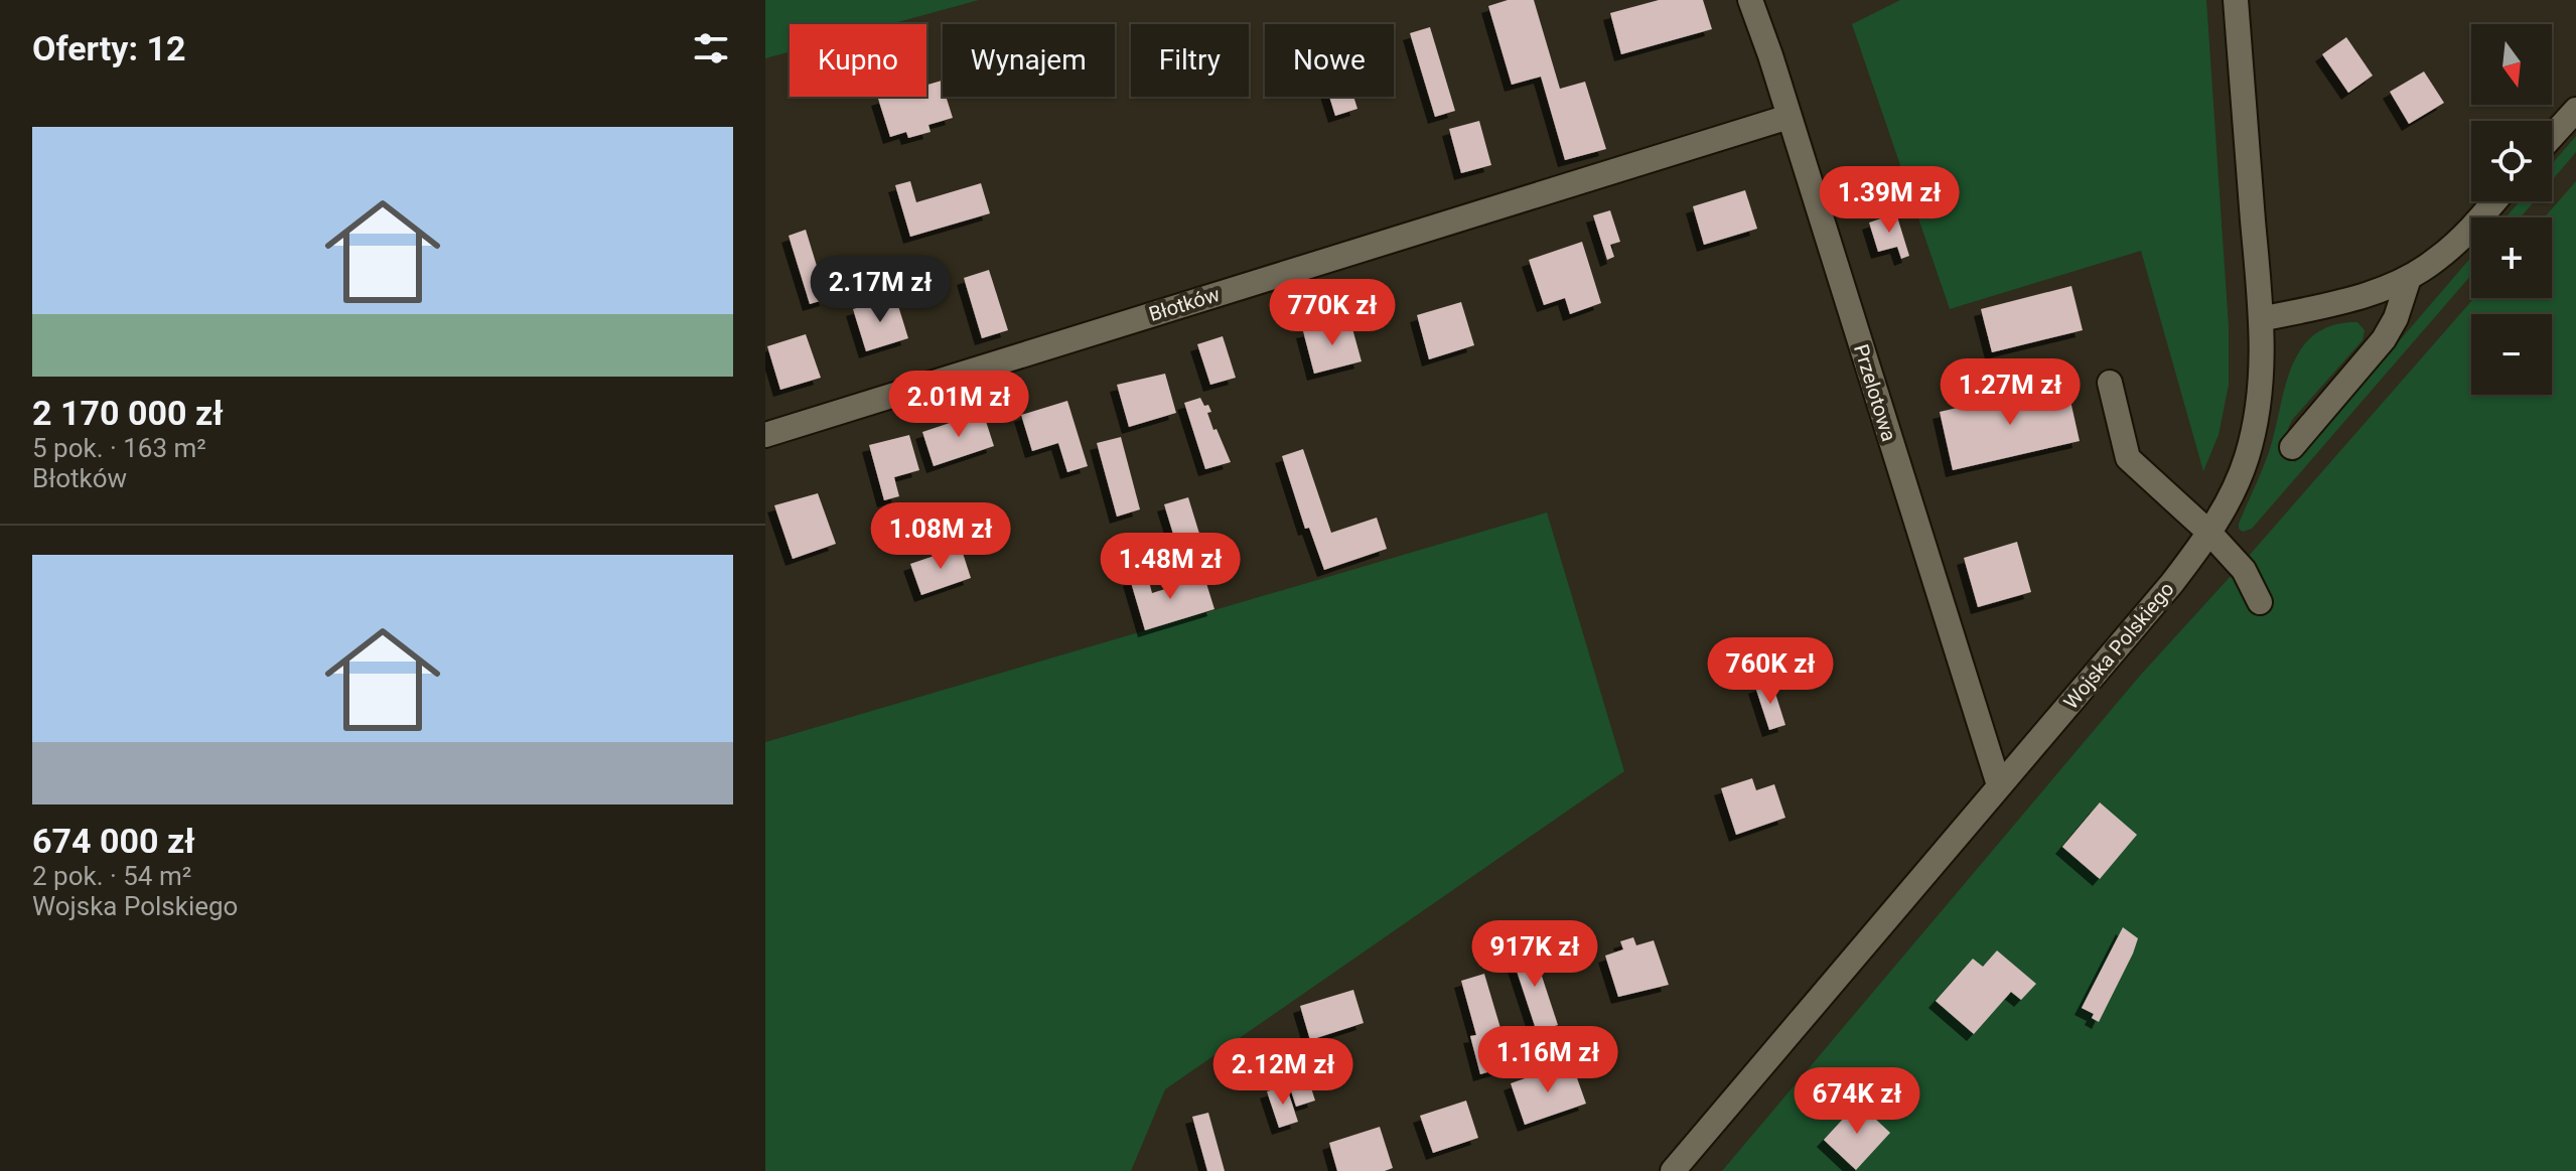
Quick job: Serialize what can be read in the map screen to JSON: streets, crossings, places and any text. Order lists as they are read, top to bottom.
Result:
{
  "streets": {
    "street": ["Błotków", "Przelotowa", "Wojska Polskiego"]
  },
  "crossings": [
    ["Błotków", "Przelotowa"],
    ["Przelotowa", "Wojska Polskiego"]
  ],
  "north": "bottom",
  "page": {
    "heading": "Oferty: 12",
    "map_buttons": ["+", "−"],
    "chip": [
      "Kupno",
      "Wynajem",
      "Filtry",
      "Nowe"
    ],
    "list": [
      {
        "name": "2 170 000 zł",
        "note": "5 pok. · 163 m² · Błotków"
      },
      {
        "name": "674 000 zł",
        "note": "2 pok. · 54 m² · Wojska Polskiego"
      }
    ],
    "price": [
      "1.39M zł",
      "2.17M zł",
      "770K zł",
      "1.27M zł",
      "2.01M zł",
      "1.08M zł",
      "1.48M zł",
      "760K zł",
      "917K zł",
      "1.16M zł",
      "2.12M zł",
      "674K zł"
    ]
  }
}
